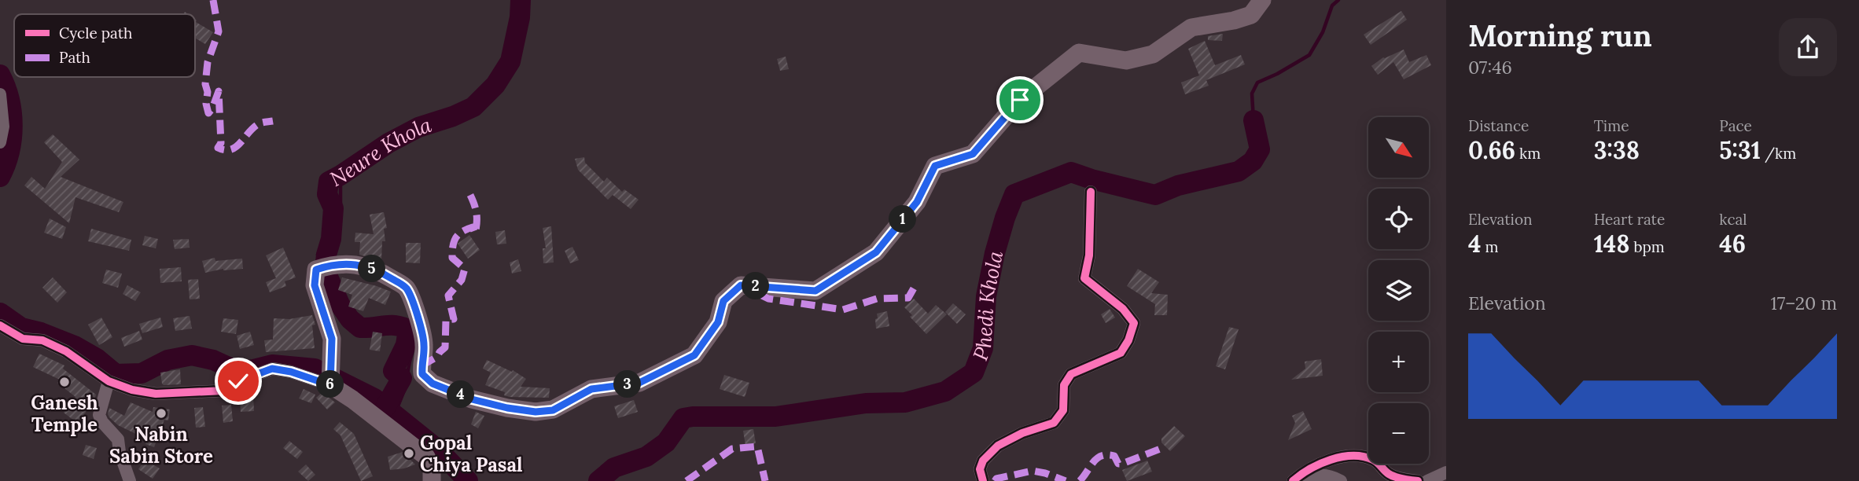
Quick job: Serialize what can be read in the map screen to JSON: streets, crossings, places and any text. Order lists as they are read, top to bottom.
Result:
{
  "water": ["Neure Khola", "Phedi Khola"],
  "places": ["Ganesh Temple", "Nabin Sabin Store", "Gopal Chiya Pasal"],
  "legend": ["Cycle path", "Path"],
  "north": "bottom right",
  "page": {
    "heading": ["Morning run", "07:46"],
    "stats": [
      ["Distance", "0.66 km"],
      ["Time", "3:38"],
      ["Pace", "5:31 /km"],
      ["Elevation", "4 m"],
      ["Heart rate", "148 bpm"],
      ["kcal", "46"]
    ],
    "map_buttons": ["+", "−"],
    "pins": [
      "1",
      "5",
      "2",
      "3",
      "6",
      "4"
    ],
    "chart": ["Elevation", "17–20 m"]
  }
}
